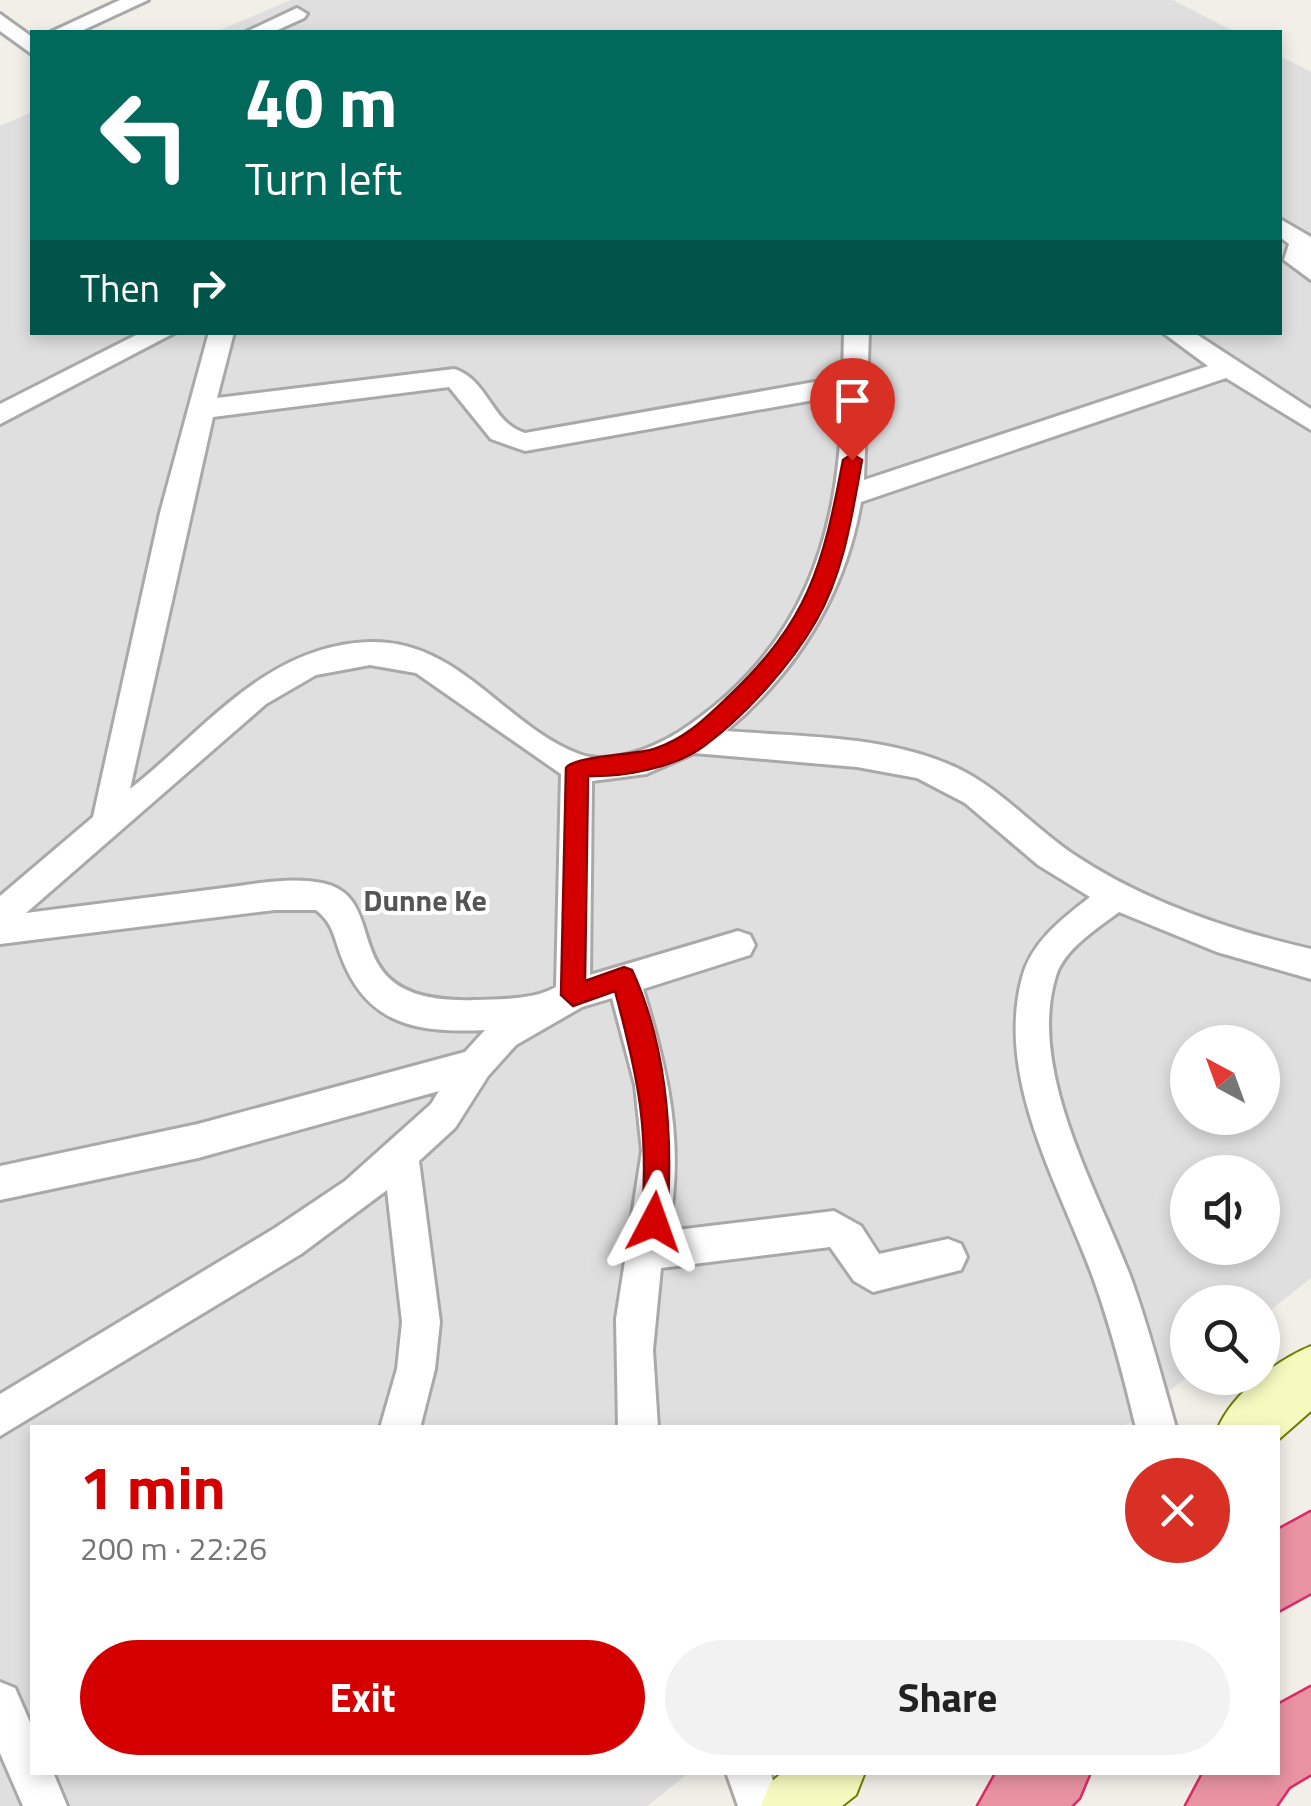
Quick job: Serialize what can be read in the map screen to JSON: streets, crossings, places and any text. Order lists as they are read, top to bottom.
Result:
{
  "districts": ["Dunne Ke"],
  "north": "top left",
  "page": {
    "turn": ["40 m", "Turn left"],
    "then": "Then",
    "heading": ["1 min", "200 m · 22:26"],
    "buttons": ["Exit", "Share"]
  }
}
